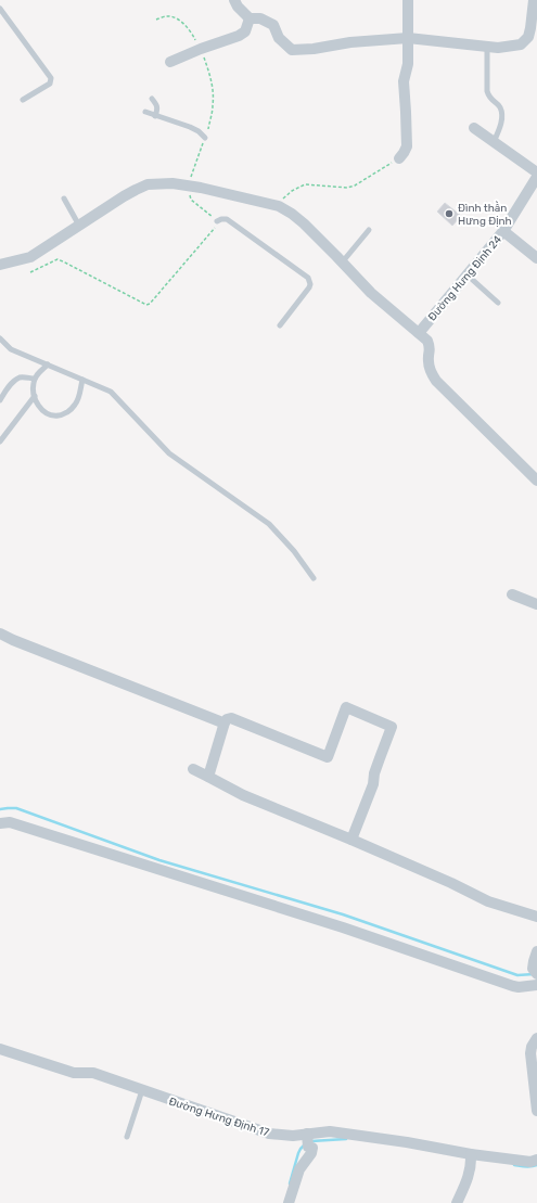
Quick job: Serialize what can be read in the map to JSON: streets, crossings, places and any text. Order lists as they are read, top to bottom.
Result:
{
  "streets": {
    "street": ["Đường Hưng Định 24", "Đường Hưng Định 17"]
  },
  "places": ["Đình thần Hưng Định"]
}
